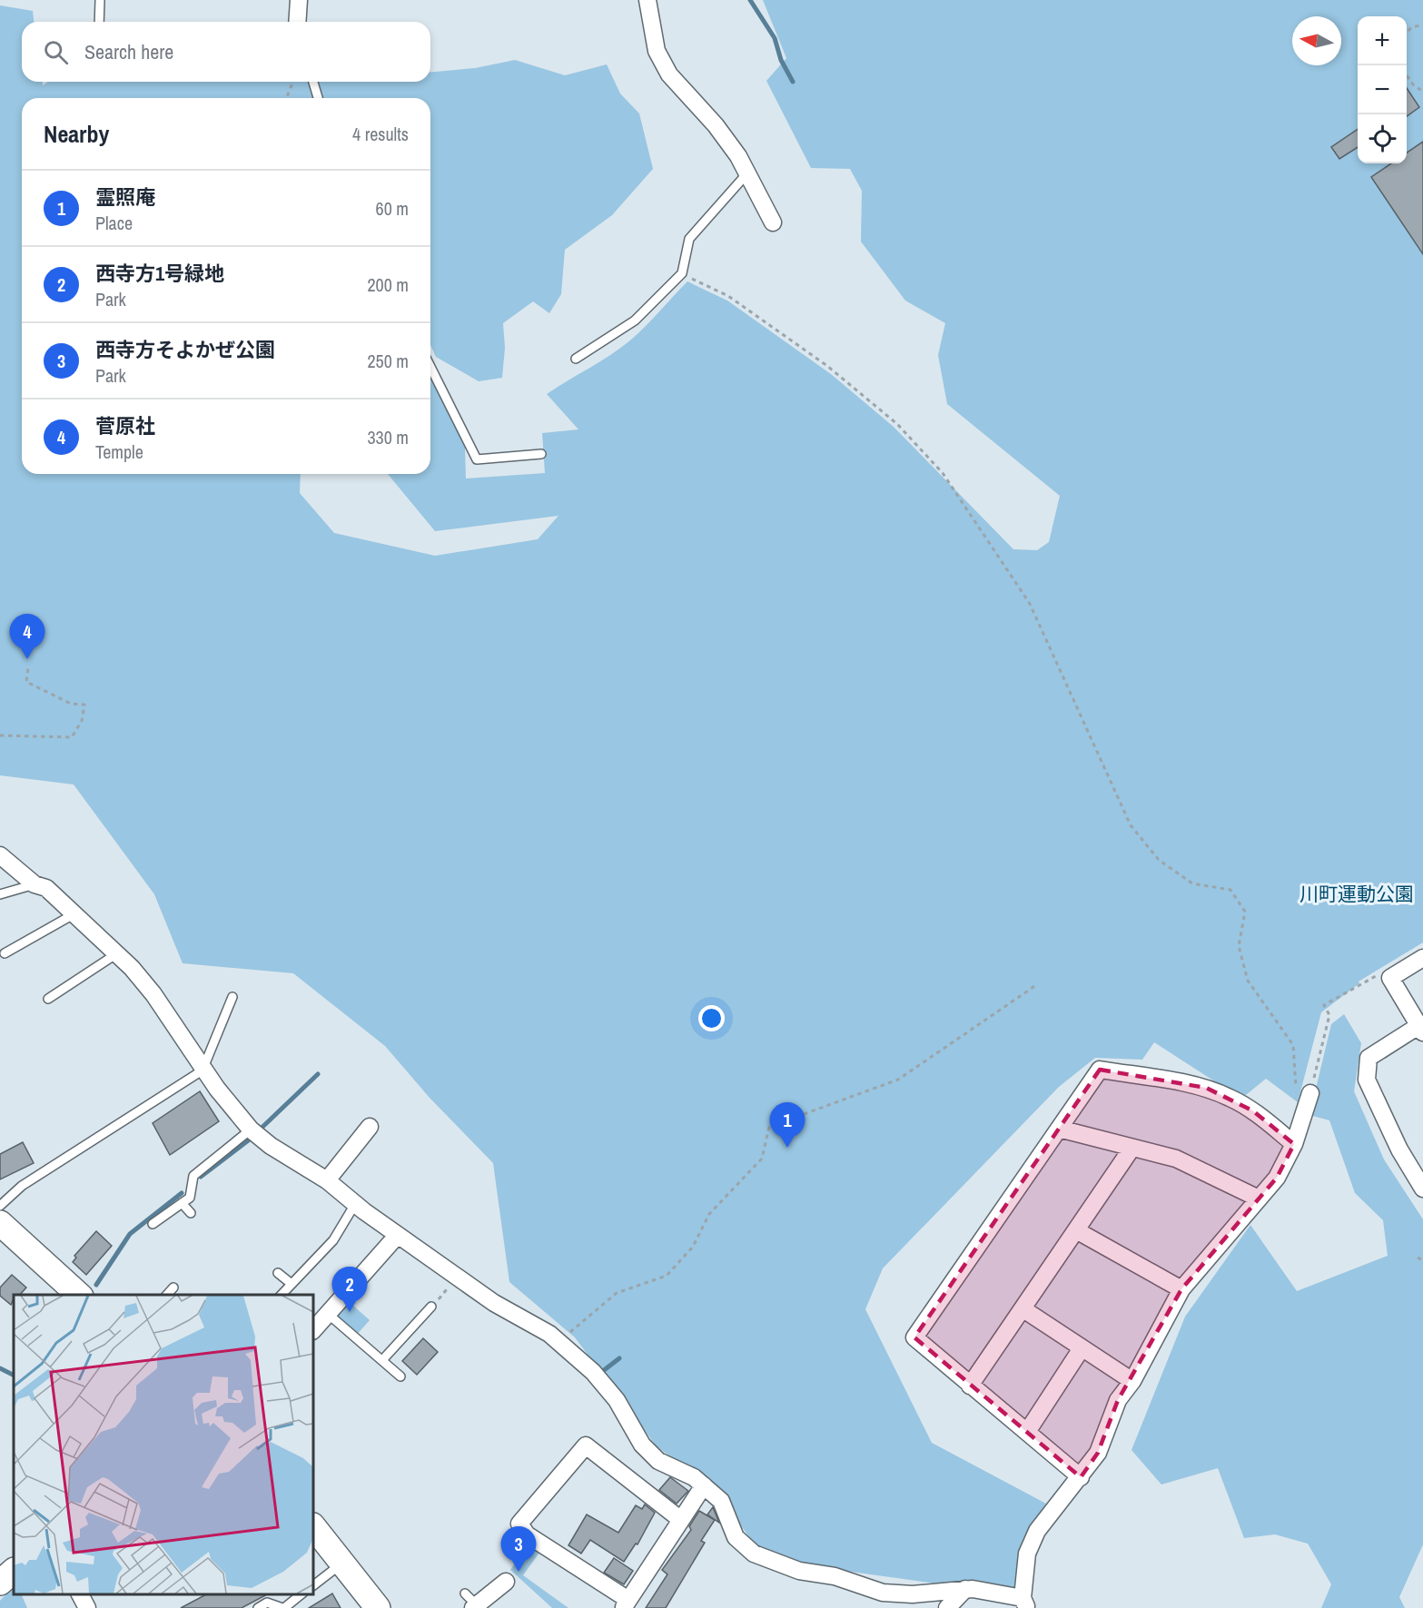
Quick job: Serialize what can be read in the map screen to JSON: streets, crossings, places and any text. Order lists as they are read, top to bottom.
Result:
{
  "parks": ["川町運動公園"],
  "north": "left",
  "page": {
    "map_buttons": ["+", "−"],
    "search": "Search here",
    "heading": ["Nearby", "4 results"],
    "list": [
      {
        "mark": "1",
        "name": "霊照庵",
        "note": "Place",
        "value": "60 m"
      },
      {
        "mark": "2",
        "name": "西寺方1号緑地",
        "note": "Park",
        "value": "200 m"
      },
      {
        "mark": "3",
        "name": "西寺方そよかぜ公園",
        "note": "Park",
        "value": "250 m"
      },
      {
        "mark": "4",
        "name": "菅原社",
        "note": "Temple",
        "value": "330 m"
      }
    ],
    "pins": [
      "4",
      "1",
      "2",
      "3"
    ]
  }
}
